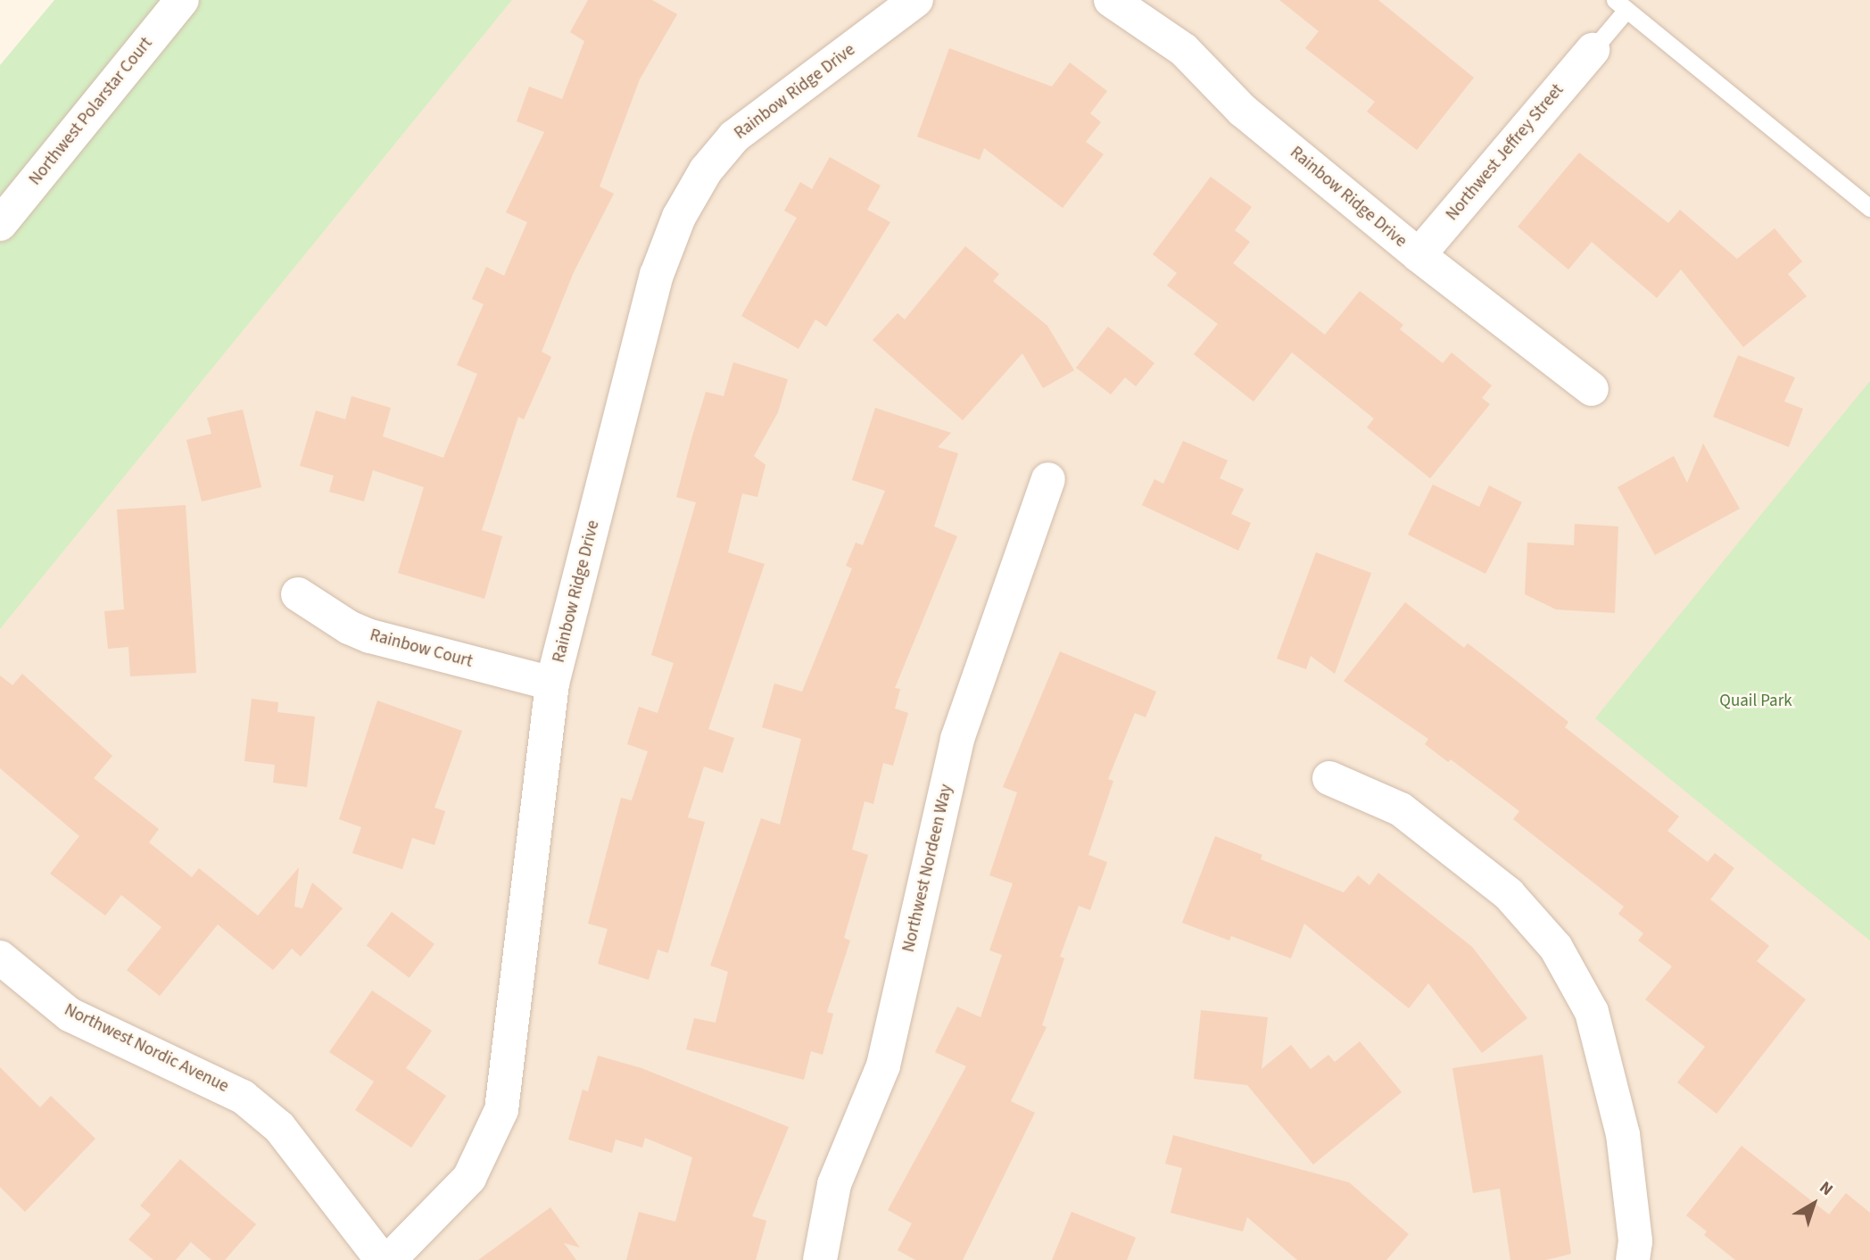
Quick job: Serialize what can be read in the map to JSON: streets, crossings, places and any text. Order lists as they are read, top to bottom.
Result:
{
  "streets": {
    "street": [
      "Rainbow Ridge Drive",
      "Northwest Polarstar Court",
      "Northwest Jeffrey Street",
      "Rainbow Court",
      "Northwest Nordeen Way",
      "Northwest Nordic Avenue"
    ]
  },
  "crossings": [
    ["Rainbow Ridge Drive", "Northwest Jeffrey Street"],
    ["Rainbow Ridge Drive", "Rainbow Court"]
  ],
  "parks": ["Quail Park"],
  "north": "top right"
}
